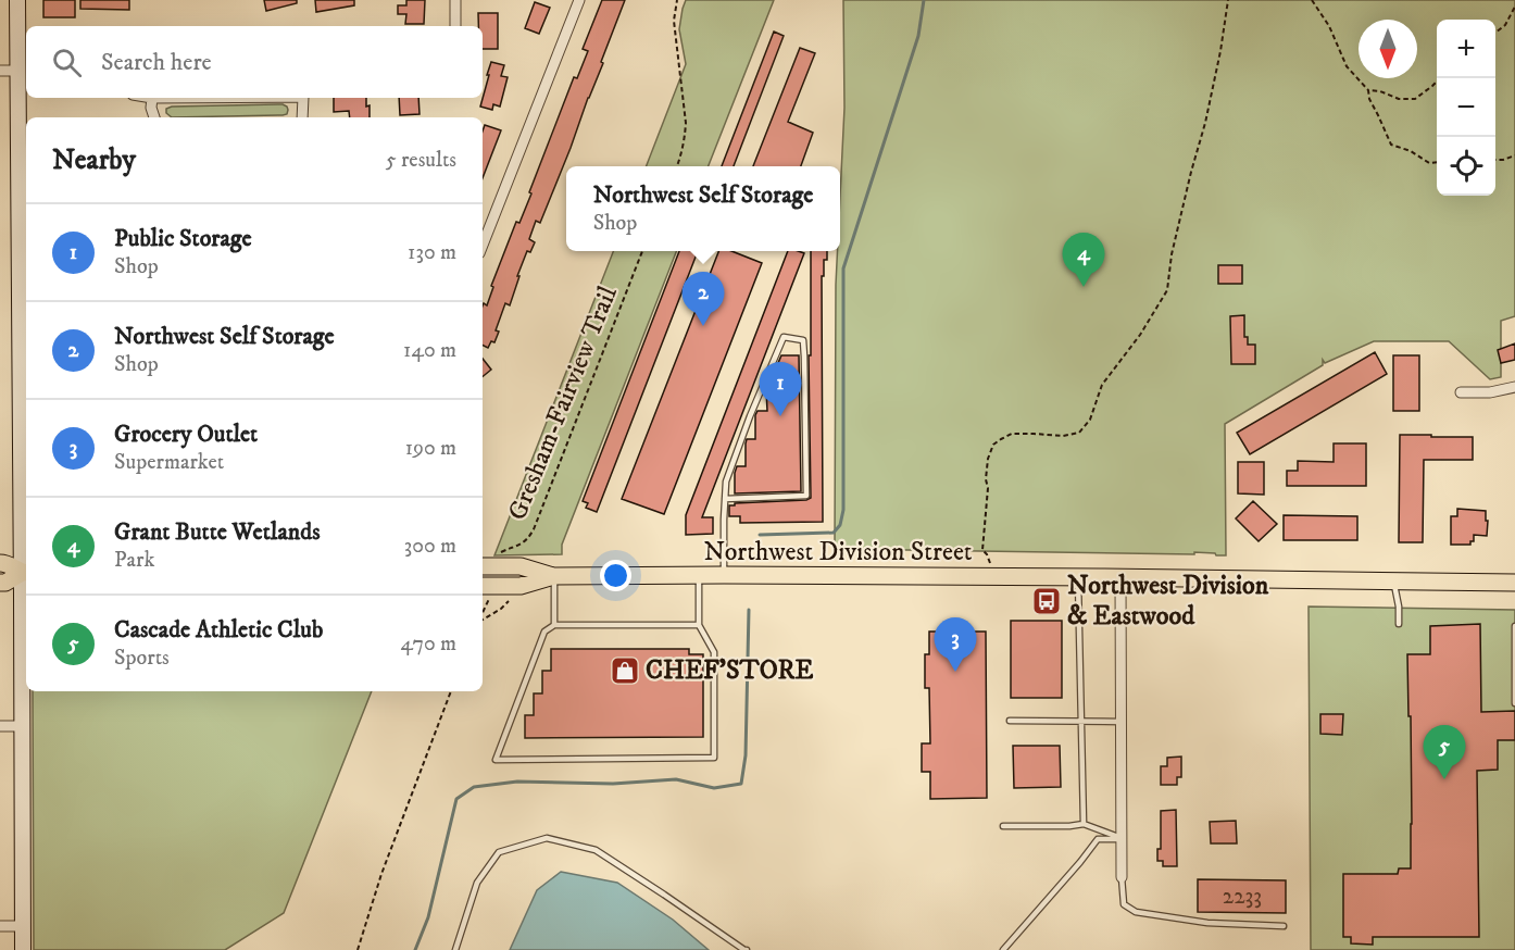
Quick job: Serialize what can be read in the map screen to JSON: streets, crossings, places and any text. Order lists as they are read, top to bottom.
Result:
{
  "streets": {
    "main road": ["Northwest Division Street"],
    "path": ["Gresham-Fairview Trail"]
  },
  "places": {
    "bus stop": ["Northwest Division & Eastwood"],
    "shop": ["CHEF'STORE"]
  },
  "house_numbers": ["2233"],
  "north": "bottom",
  "page": {
    "map_buttons": ["+", "−"],
    "search": "Search here",
    "heading": ["Nearby", "5 results"],
    "popup": ["Northwest Self Storage", "Shop"],
    "list": [
      {
        "mark": "1",
        "name": "Public Storage",
        "note": "Shop",
        "value": "130 m"
      },
      {
        "mark": "2",
        "name": "Northwest Self Storage",
        "note": "Shop",
        "value": "140 m"
      },
      {
        "mark": "3",
        "name": "Grocery Outlet",
        "note": "Supermarket",
        "value": "190 m"
      },
      {
        "mark": "4",
        "name": "Grant Butte Wetlands",
        "note": "Park",
        "value": "300 m"
      },
      {
        "mark": "5",
        "name": "Cascade Athletic Club",
        "note": "Sports",
        "value": "470 m"
      }
    ],
    "pins": [
      "4",
      "2",
      "1",
      "3",
      "5"
    ]
  }
}
